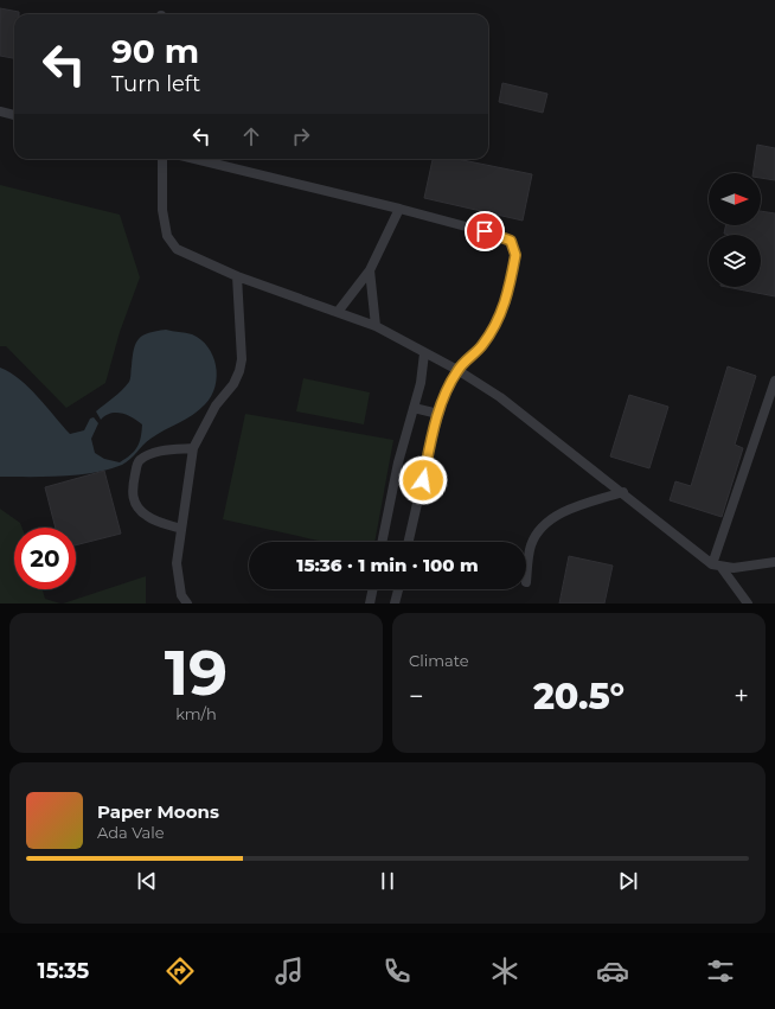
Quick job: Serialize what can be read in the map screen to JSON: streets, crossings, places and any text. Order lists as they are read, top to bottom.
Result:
{
  "north": "right",
  "page": {
    "turn": ["90 m", "Turn left"],
    "limit": "20",
    "trip": "15:36 · 1 min · 100 m",
    "tile": [
      ["19", "km/h"],
      "Climate"
    ],
    "heat": ["−", "20.5°", "+"],
    "song": ["Paper Moons", "Ada Vale"],
    "tabs": "15:35"
  }
}
